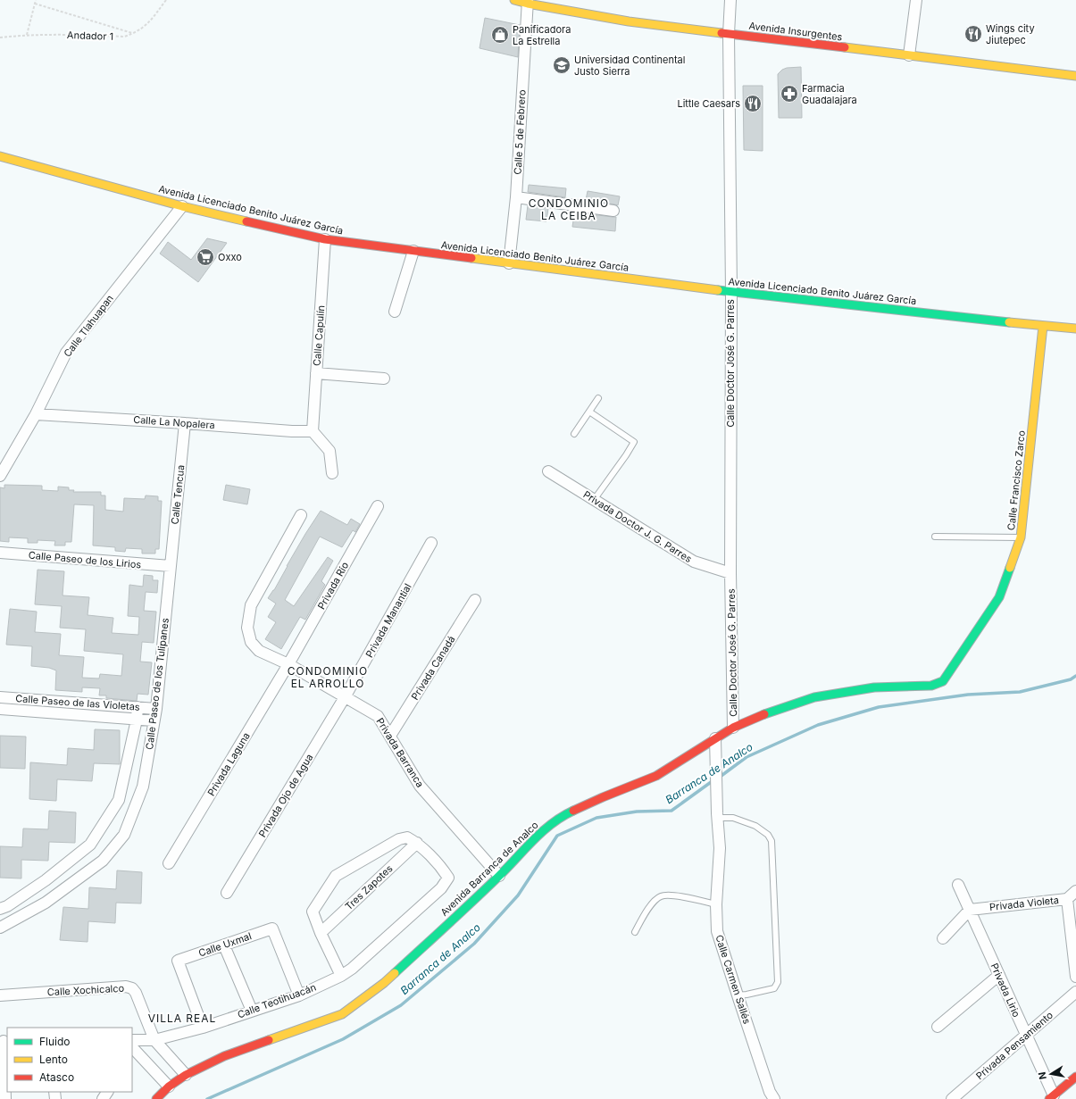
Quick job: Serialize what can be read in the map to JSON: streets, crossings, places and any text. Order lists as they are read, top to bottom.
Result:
{
  "streets": {
    "main road": [
      "Avenida Insurgentes",
      "Avenida Licenciado Benito Juárez García",
      "Calle Francisco Zarco",
      "Avenida Barranca de Analco"
    ],
    "street": [
      "Calle 5 de Febrero",
      "Calle Tlahuapan",
      "Calle Capulín",
      "Calle Doctor José G. Parres",
      "Calle La Nopalera",
      "Calle Tencua",
      "Privada Doctor J. G. Parres",
      "Calle Paseo de los Lirios",
      "Privada Río",
      "Privada Manantial",
      "Privada Canadá",
      "Calle Paseo de los Tulipanes",
      "Calle Paseo de las Violetas",
      "Privada Barranca",
      "Privada Laguna",
      "Privada Ojo de Agua",
      "Tres Zapotes",
      "Privada Violeta",
      "Calle Uxmal",
      "Calle Carmen Sallés",
      "Calle Xochicalco",
      "Privada Lirio",
      "Calle Teotihuacán",
      "Privada Pensamiento"
    ],
    "path": ["Andador 1"]
  },
  "crossings": [
    ["Avenida Insurgentes", "Calle 5 de Febrero"],
    ["Avenida Insurgentes", "Calle Doctor José G. Parres"],
    ["Calle 5 de Febrero", "Avenida Licenciado Benito Juárez García"],
    ["Avenida Licenciado Benito Juárez García", "Calle Tlahuapan"],
    ["Avenida Licenciado Benito Juárez García", "Calle Capulín"],
    ["Avenida Licenciado Benito Juárez García", "Calle Doctor José G. Parres"],
    ["Avenida Licenciado Benito Juárez García", "Calle Francisco Zarco"],
    ["Calle Tlahuapan", "Calle La Nopalera"],
    ["Calle Capulín", "Calle La Nopalera"],
    ["Calle Doctor José G. Parres", "Privada Doctor J. G. Parres"],
    ["Calle Doctor José G. Parres", "Avenida Barranca de Analco"],
    ["Calle La Nopalera", "Calle Tencua"],
    ["Calle Francisco Zarco", "Avenida Barranca de Analco"],
    ["Calle Tencua", "Calle Paseo de los Lirios"],
    ["Calle Tencua", "Calle Paseo de los Tulipanes"],
    ["Calle Paseo de los Lirios", "Calle Paseo de los Tulipanes"],
    ["Privada Río", "Privada Barranca"],
    ["Privada Río", "Privada Laguna"],
    ["Privada Manantial", "Privada Barranca"],
    ["Privada Manantial", "Privada Ojo de Agua"],
    ["Privada Canadá", "Privada Barranca"],
    ["Calle Paseo de los Tulipanes", "Calle Paseo de las Violetas"],
    ["Privada Barranca", "Privada Laguna"],
    ["Privada Barranca", "Privada Ojo de Agua"],
    ["Privada Barranca", "Avenida Barranca de Analco"],
    ["Avenida Barranca de Analco", "Calle Carmen Sallés"],
    ["Avenida Barranca de Analco", "Calle Xochicalco"],
    ["Tres Zapotes", "Calle Teotihuacán"],
    ["Privada Violeta", "Privada Lirio"],
    ["Calle Uxmal", "Calle Teotihuacán"],
    ["Calle Xochicalco", "Calle Teotihuacán"],
    ["Privada Lirio", "Privada Pensamiento"]
  ],
  "districts": ["CONDOMINIO LA CEIBA", "CONDOMINIO EL ARROLLO", "VILLA REAL"],
  "water": ["Barranca de Analco"],
  "places": {
    "restaurant": ["Wings city Jiutepec", "Little Caesars"],
    "shop": ["Panificadora La Estrella"],
    "school or university": ["Universidad Continental Justo Sierra"],
    "pharmacy": ["Farmacia Guadalajara"],
    "supermarket": ["Oxxo"]
  },
  "legend": ["Fluido", "Lento", "Atasco"],
  "north": "left"
}
